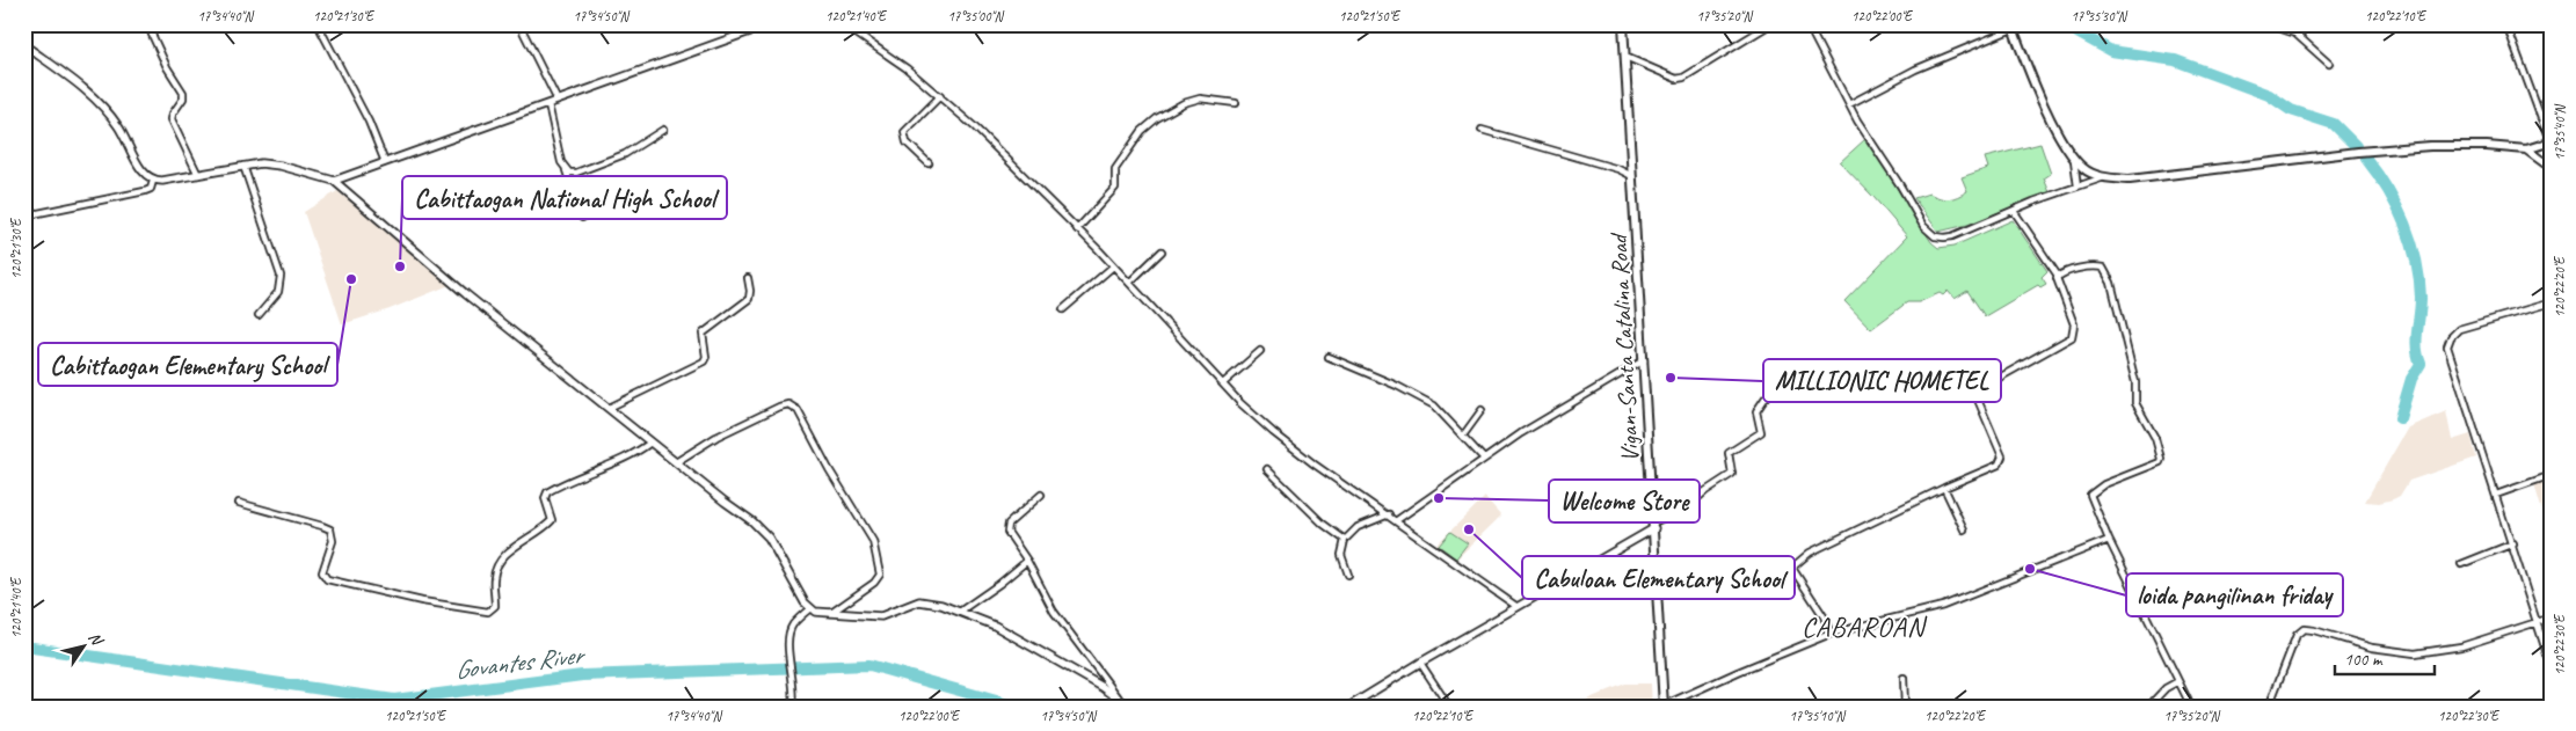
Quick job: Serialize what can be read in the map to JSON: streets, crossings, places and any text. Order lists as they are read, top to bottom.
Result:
{
  "streets": {
    "main road": ["Vigan-Santa Catalina Road"]
  },
  "districts": ["CABAROAN"],
  "water": ["Govantes River"],
  "places": [
    "Cabittaogan National High School",
    "Cabittaogan Elementary School",
    "MILLIONIC HOMETEL",
    "Welcome Store",
    "Cabuloan Elementary School",
    "loida pangilinan friday"
  ],
  "scale_bar": "100 m",
  "north": "top right",
  "coordinates": [
    "17°34'40\"N",
    "120°21'30\"E",
    "17°34'50\"N",
    "120°21'40\"E",
    "17°35'00\"N",
    "120°21'50\"E",
    "17°35'20\"N",
    "120°22'00\"E",
    "17°35'30\"N",
    "120°22'10\"E",
    "17°35'40\"N",
    "120°22'20\"E",
    "120°22'30\"E",
    "17°35'10\"N"
  ]
}
